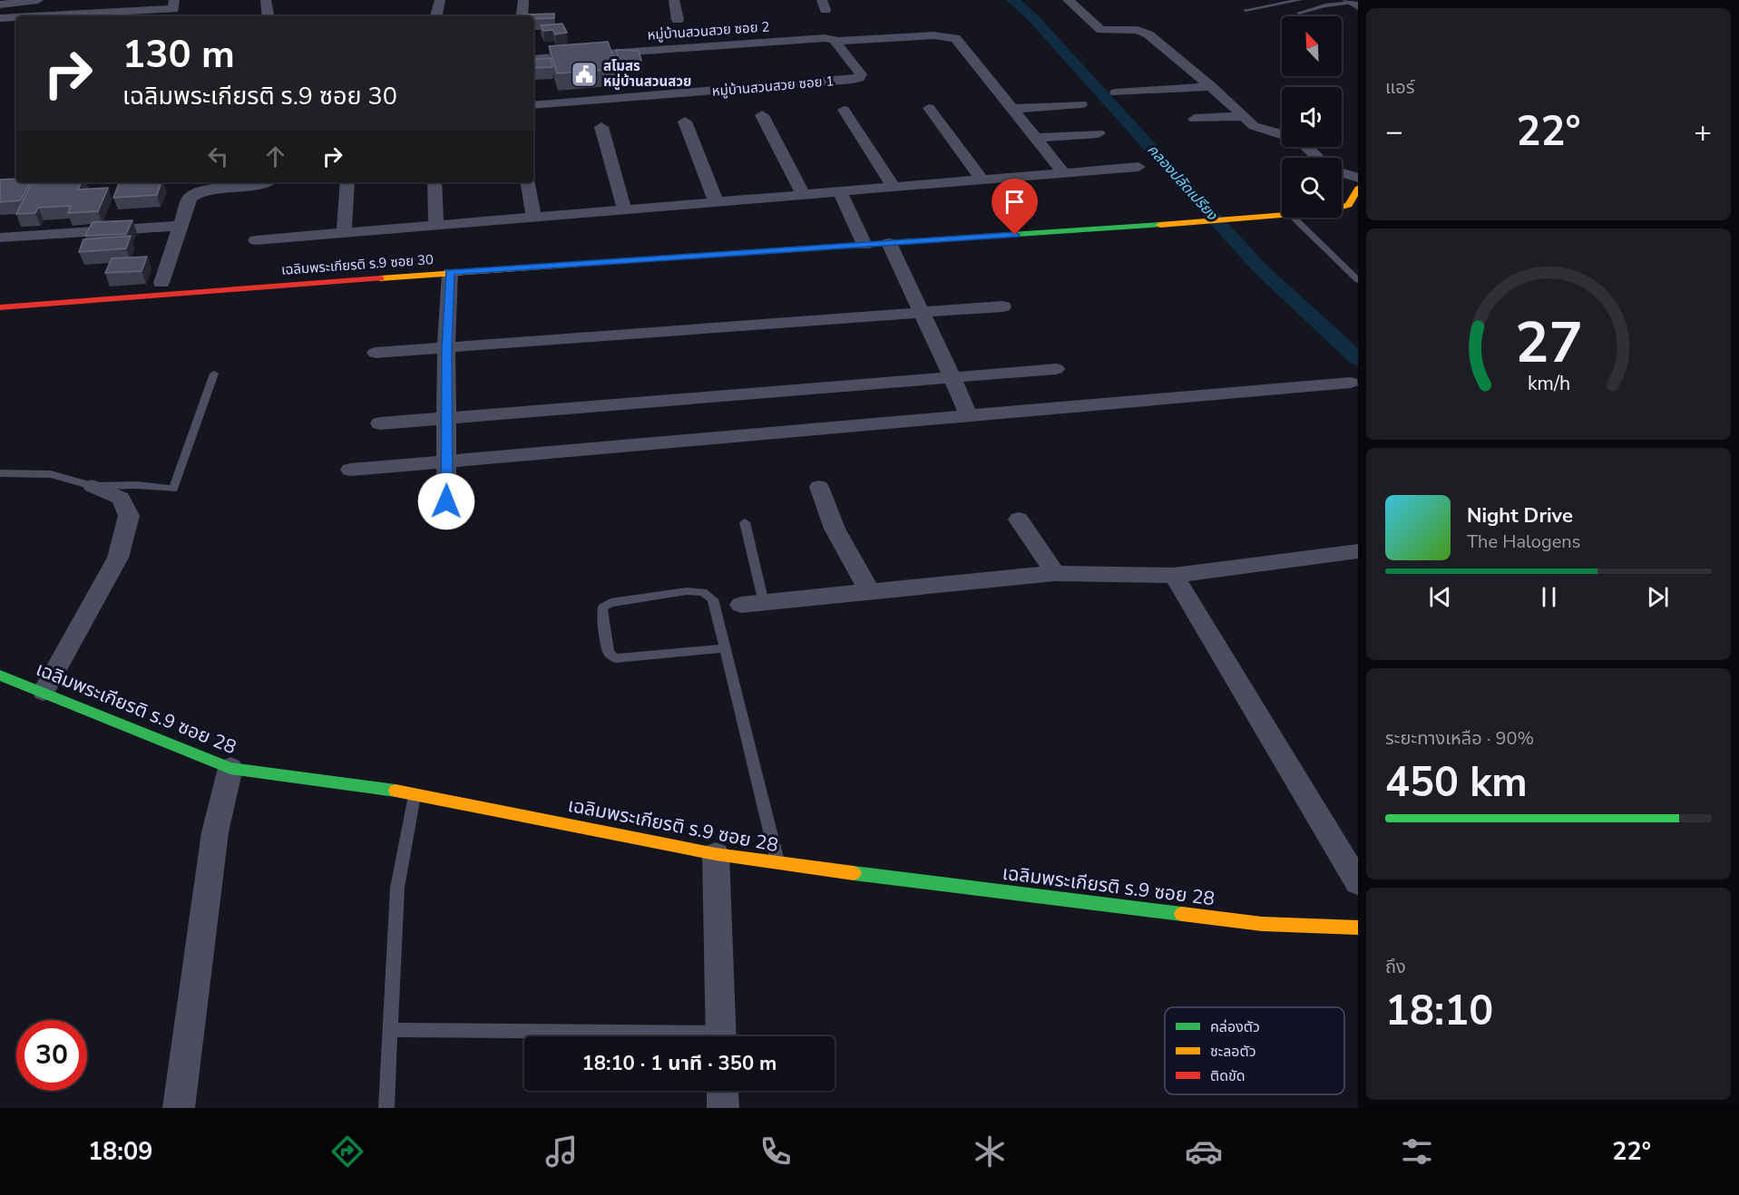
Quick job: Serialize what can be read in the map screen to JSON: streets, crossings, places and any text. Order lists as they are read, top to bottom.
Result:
{
  "streets": {
    "street": [
      "หมู่บ้านสวนสวย ซอย 2",
      "หมู่บ้านสวนสวย ซอย 1",
      "เฉลิมพระเกียรติ ร.9 ซอย 30",
      "เฉลิมพระเกียรติ ร.9 ซอย 28"
    ]
  },
  "crossings": [
    ["หมู่บ้านสวนสวย ซอย 2", "หมู่บ้านสวนสวย ซอย 1"]
  ],
  "water": ["คลองปลัดเปรียง"],
  "places": {
    "public building": ["สโมสร หมู่บ้านสวนสวย"]
  },
  "legend": ["คล่องตัว", "ชะลอตัว", "ติดขัด"],
  "north": "top left",
  "page": {
    "tile": [
      "แอร์",
      ["ระยะทางเหลือ · 90%", "450 km"],
      ["ถึง", "18:10"]
    ],
    "turn": ["130 m", "เฉลิมพระเกียรติ ร.9 ซอย 30"],
    "heat": ["−", "22°", "+"],
    "song": ["Night Drive", "The Halogens"],
    "limit": "30",
    "trip": "18:10 · 1 นาที · 350 m",
    "tabs": ["18:09", "22°"],
    "gauge": ["27", "km/h"]
  }
}
